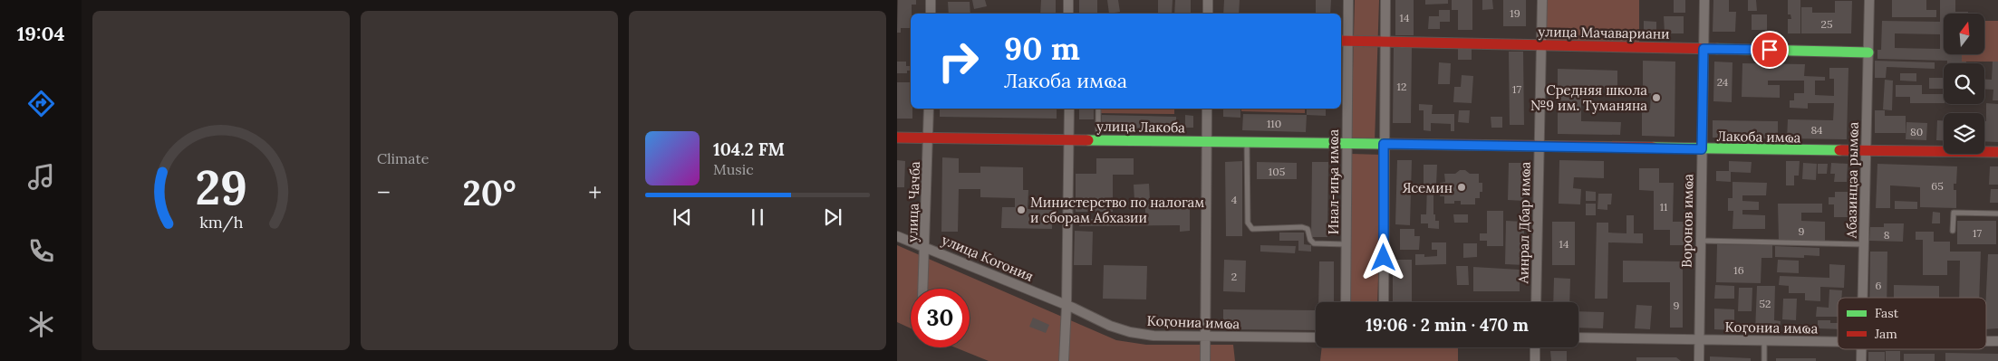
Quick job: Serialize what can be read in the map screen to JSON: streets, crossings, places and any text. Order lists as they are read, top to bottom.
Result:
{
  "streets": {
    "main road": ["улица Мачавариани", "улица Лакоба", "Лакоба имҩа"],
    "street": [
      "Абазинцәа рымҩа",
      "Инал-иҧа имҩа",
      "улица Чачба",
      "Воронов имҩа",
      "Аинрал Дбар имҩа",
      "улица Когония",
      "Коӷониа имҩа"
    ]
  },
  "crossings": [
    ["улица Мачавариани", "Абазинцәа рымҩа"],
    ["улица Мачавариани", "Инал-иҧа имҩа"],
    ["улица Мачавариани", "Воронов имҩа"],
    ["улица Мачавариани", "Аинрал Дбар имҩа"],
    ["улица Лакоба", "Лакоба имҩа"],
    ["улица Лакоба", "Инал-иҧа имҩа"],
    ["улица Лакоба", "улица Чачба"],
    ["Лакоба имҩа", "Абазинцәа рымҩа"],
    ["Лакоба имҩа", "Воронов имҩа"],
    ["Лакоба имҩа", "Аинрал Дбар имҩа"],
    ["улица Чачба", "улица Когония"],
    ["Воронов имҩа", "Коӷониа имҩа"],
    ["улица Когония", "Коӷониа имҩа"]
  ],
  "places": ["Средняя школа №9 им. Туманяна", "Ясемин", "Министерство по налогам и сборам Абхазии"],
  "house_numbers": [
    "19",
    "14",
    "25",
    "24",
    "12",
    "17",
    "110",
    "84",
    "80",
    "105",
    "65",
    "4",
    "11",
    "9",
    "17",
    "8",
    "14",
    "16",
    "2",
    "6",
    "52",
    "9"
  ],
  "legend": ["Fast", "Jam"],
  "north": "top",
  "page": {
    "tabs": "19:04",
    "tile": "Climate",
    "turn": ["90 m", "Лакоба имҩа"],
    "song": ["104.2 FM", "Music"],
    "heat": ["−", "20°", "+"],
    "limit": "30",
    "trip": "19:06 · 2 min · 470 m",
    "gauge": ["29", "km/h"]
  }
}
